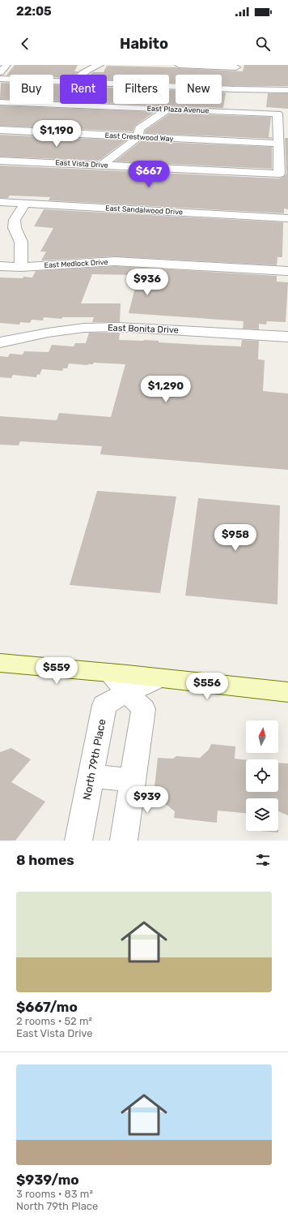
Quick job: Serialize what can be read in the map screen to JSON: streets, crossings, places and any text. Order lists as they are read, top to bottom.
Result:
{
  "streets": {
    "street": [
      "East Plaza Avenue",
      "East Crestwood Way",
      "East Vista Drive",
      "East Sandalwood Drive",
      "East Medlock Drive",
      "East Bonita Drive",
      "North 79th Place"
    ]
  },
  "crossings": [
    ["East Plaza Avenue", "East Crestwood Way"],
    ["East Plaza Avenue", "East Vista Drive"],
    ["East Crestwood Way", "East Vista Drive"]
  ],
  "north": "top",
  "page": {
    "status": "22:05",
    "header": "Habito",
    "chip": [
      "Buy",
      "Rent",
      "Filters",
      "New"
    ],
    "price": [
      "$1,190",
      "$667",
      "$936",
      "$1,290",
      "$958",
      "$559",
      "$556",
      "$939"
    ],
    "heading": "8 homes",
    "list": [
      {
        "name": "$667/mo",
        "note": "2 rooms · 52 m² · East Vista Drive"
      },
      {
        "name": "$939/mo",
        "note": "3 rooms · 83 m² · North 79th Place"
      }
    ]
  }
}
